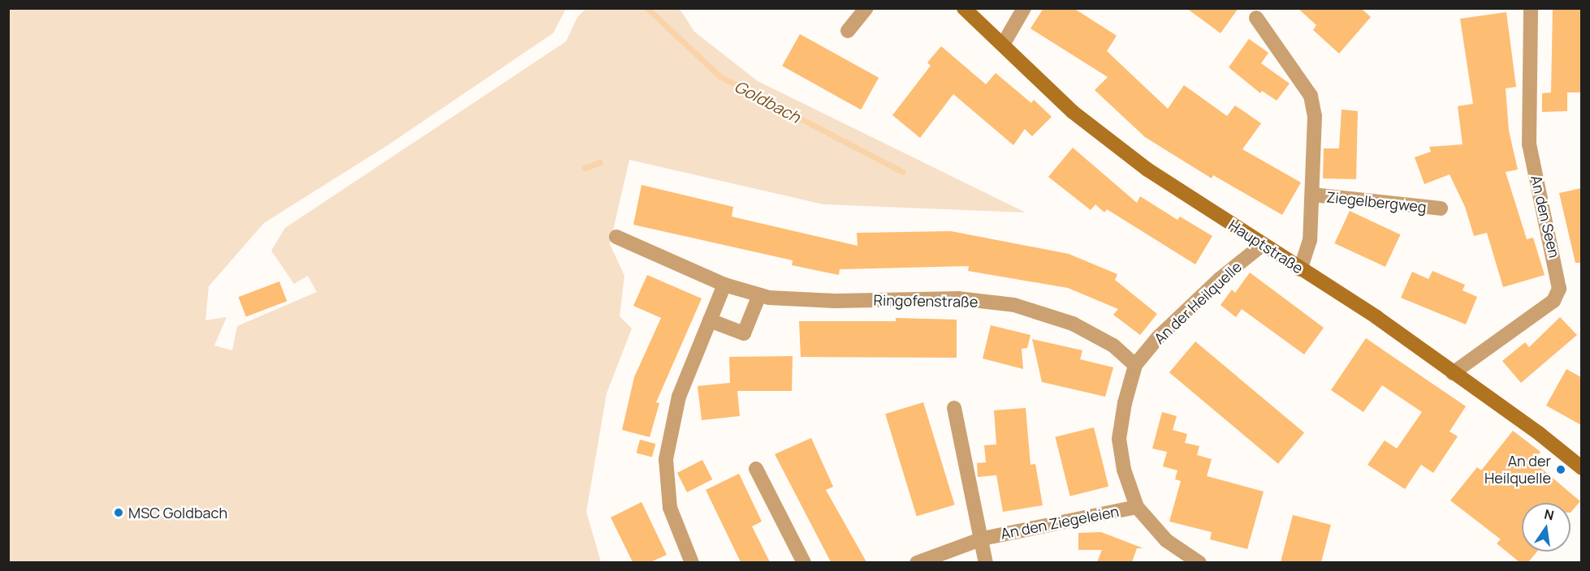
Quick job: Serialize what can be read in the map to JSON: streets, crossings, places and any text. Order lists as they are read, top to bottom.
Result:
{
  "streets": {
    "street": [
      "Ziegelbergweg",
      "An den Seen",
      "Hauptstraße",
      "Ringofenstraße",
      "An der Heilquelle",
      "An den Ziegeleien"
    ]
  },
  "crossings": [
    ["Ziegelbergweg", "Hauptstraße"],
    ["An den Seen", "Hauptstraße"],
    ["Hauptstraße", "An der Heilquelle"],
    ["Ringofenstraße", "An der Heilquelle"],
    ["An der Heilquelle", "An den Ziegeleien"]
  ],
  "water": ["Goldbach"],
  "places": ["An der Heilquelle", "MSC Goldbach"],
  "north": "top"
}
